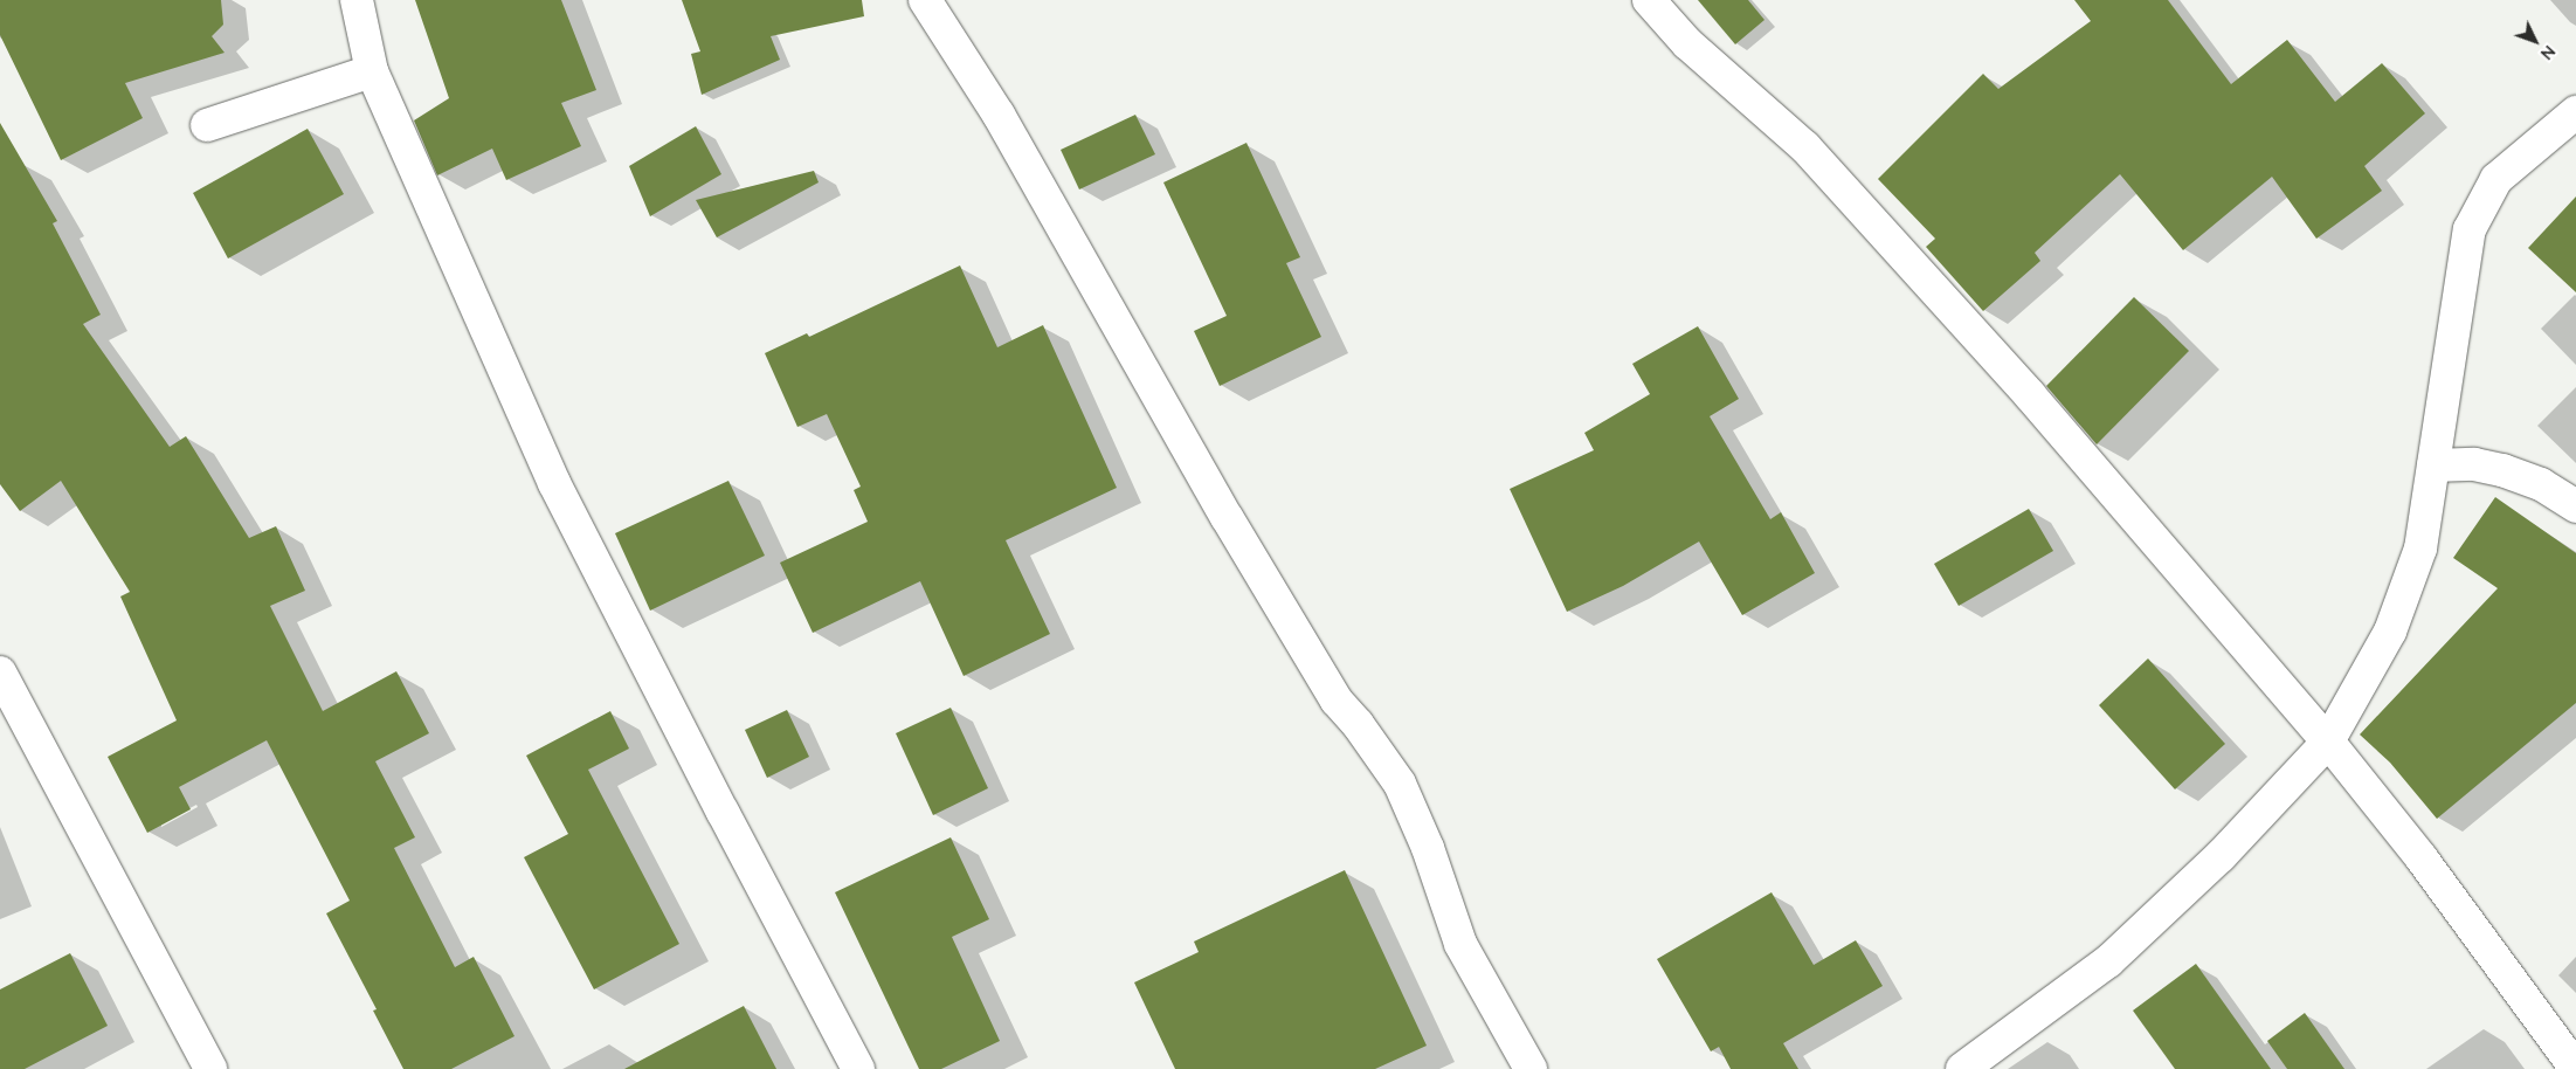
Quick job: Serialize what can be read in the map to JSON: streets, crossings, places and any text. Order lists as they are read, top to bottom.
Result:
{
  "north": "bottom right"
}
